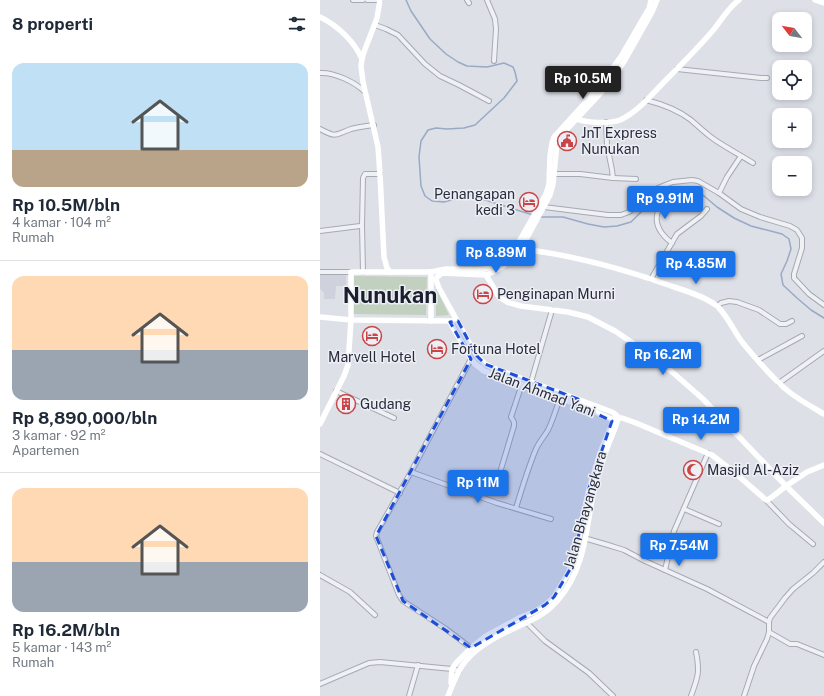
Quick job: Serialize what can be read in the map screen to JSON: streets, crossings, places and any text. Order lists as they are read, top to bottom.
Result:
{
  "streets": {
    "main road": ["Jalan Ahmad Yani", "Jalan Bhayangkara"]
  },
  "crossings": [
    ["Jalan Ahmad Yani", "Jalan Bhayangkara"]
  ],
  "districts": ["Nunukan"],
  "places": {
    "public building": ["JnT Express Nunukan"],
    "hotel": [
      "Penangapan kedi 3",
      "Penginapan Murni",
      "Marvell Hotel",
      "Fortuna Hotel"
    ],
    "building": ["Gudang"],
    "mosque": ["Masjid Al-Aziz"]
  },
  "north": "top left",
  "page": {
    "heading": "8 properti",
    "map_buttons": ["+", "−"],
    "list": [
      {
        "name": "Rp 10.5M/bln",
        "note": "4 kamar · 104 m² · Rumah"
      },
      {
        "name": "Rp 8,890,000/bln",
        "note": "3 kamar · 92 m² · Apartemen"
      },
      {
        "name": "Rp 16.2M/bln",
        "note": "5 kamar · 143 m² · Rumah"
      }
    ],
    "price": [
      "Rp 10.5M",
      "Rp 9.91M",
      "Rp 8.89M",
      "Rp 4.85M",
      "Rp 16.2M",
      "Rp 14.2M",
      "Rp 11M",
      "Rp 7.54M"
    ]
  }
}
